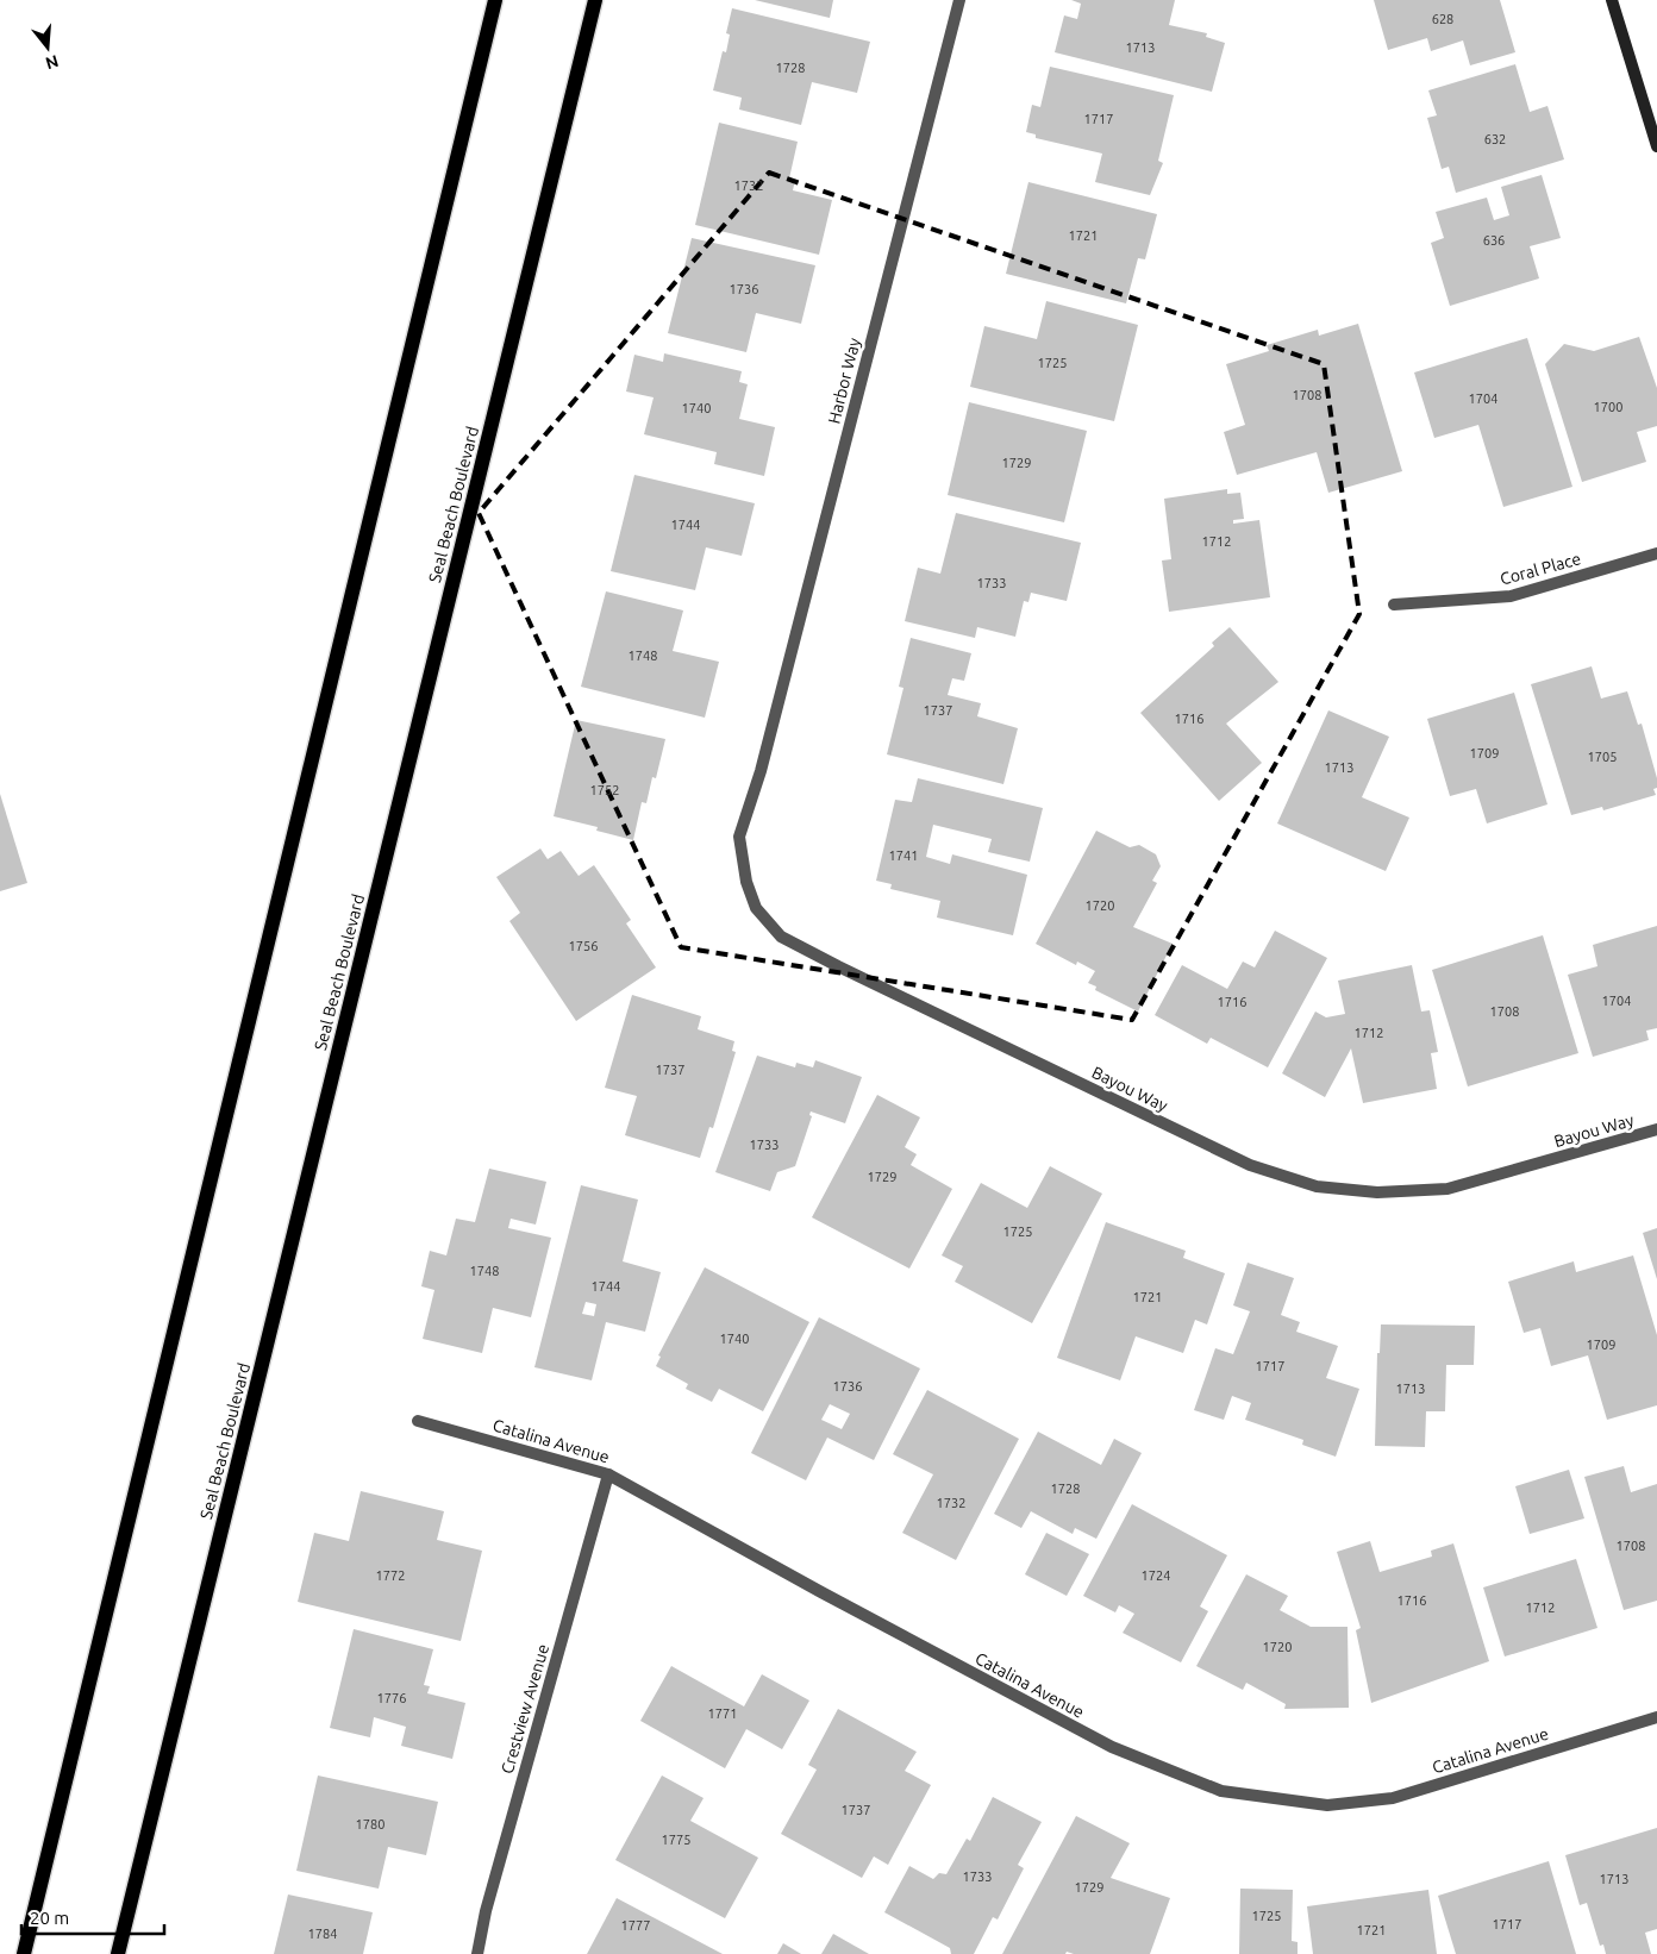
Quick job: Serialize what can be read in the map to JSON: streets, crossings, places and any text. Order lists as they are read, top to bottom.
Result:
{
  "streets": {
    "main road": ["Seal Beach Boulevard"],
    "street": [
      "Harbor Way",
      "Coral Place",
      "Bayou Way",
      "Catalina Avenue",
      "Crestview Avenue"
    ]
  },
  "crossings": [
    ["Harbor Way", "Bayou Way"],
    ["Catalina Avenue", "Crestview Avenue"]
  ],
  "house_numbers": [
    "628",
    "1713",
    "1728",
    "1717",
    "632",
    "1732",
    "1721",
    "636",
    "1736",
    "1725",
    "1708",
    "1704",
    "1700",
    "1740",
    "1729",
    "1744",
    "1712",
    "1733",
    "1748",
    "1737",
    "1716",
    "1709",
    "1705",
    "1713",
    "1752",
    "1741",
    "1720",
    "1756",
    "1704",
    "1716",
    "1708",
    "1712",
    "1737",
    "1733",
    "1729",
    "1725",
    "1748",
    "1744",
    "1721",
    "1740",
    "1709",
    "1717",
    "1736",
    "1713",
    "1728",
    "1732",
    "1708",
    "1772",
    "1724",
    "1716",
    "1712",
    "1720",
    "1776",
    "1771",
    "1737",
    "1780",
    "1775",
    "1733",
    "1713",
    "1729",
    "1725",
    "1717",
    "1777",
    "1721",
    "1784"
  ],
  "scale_bar": "20 m",
  "north": "bottom"
}
